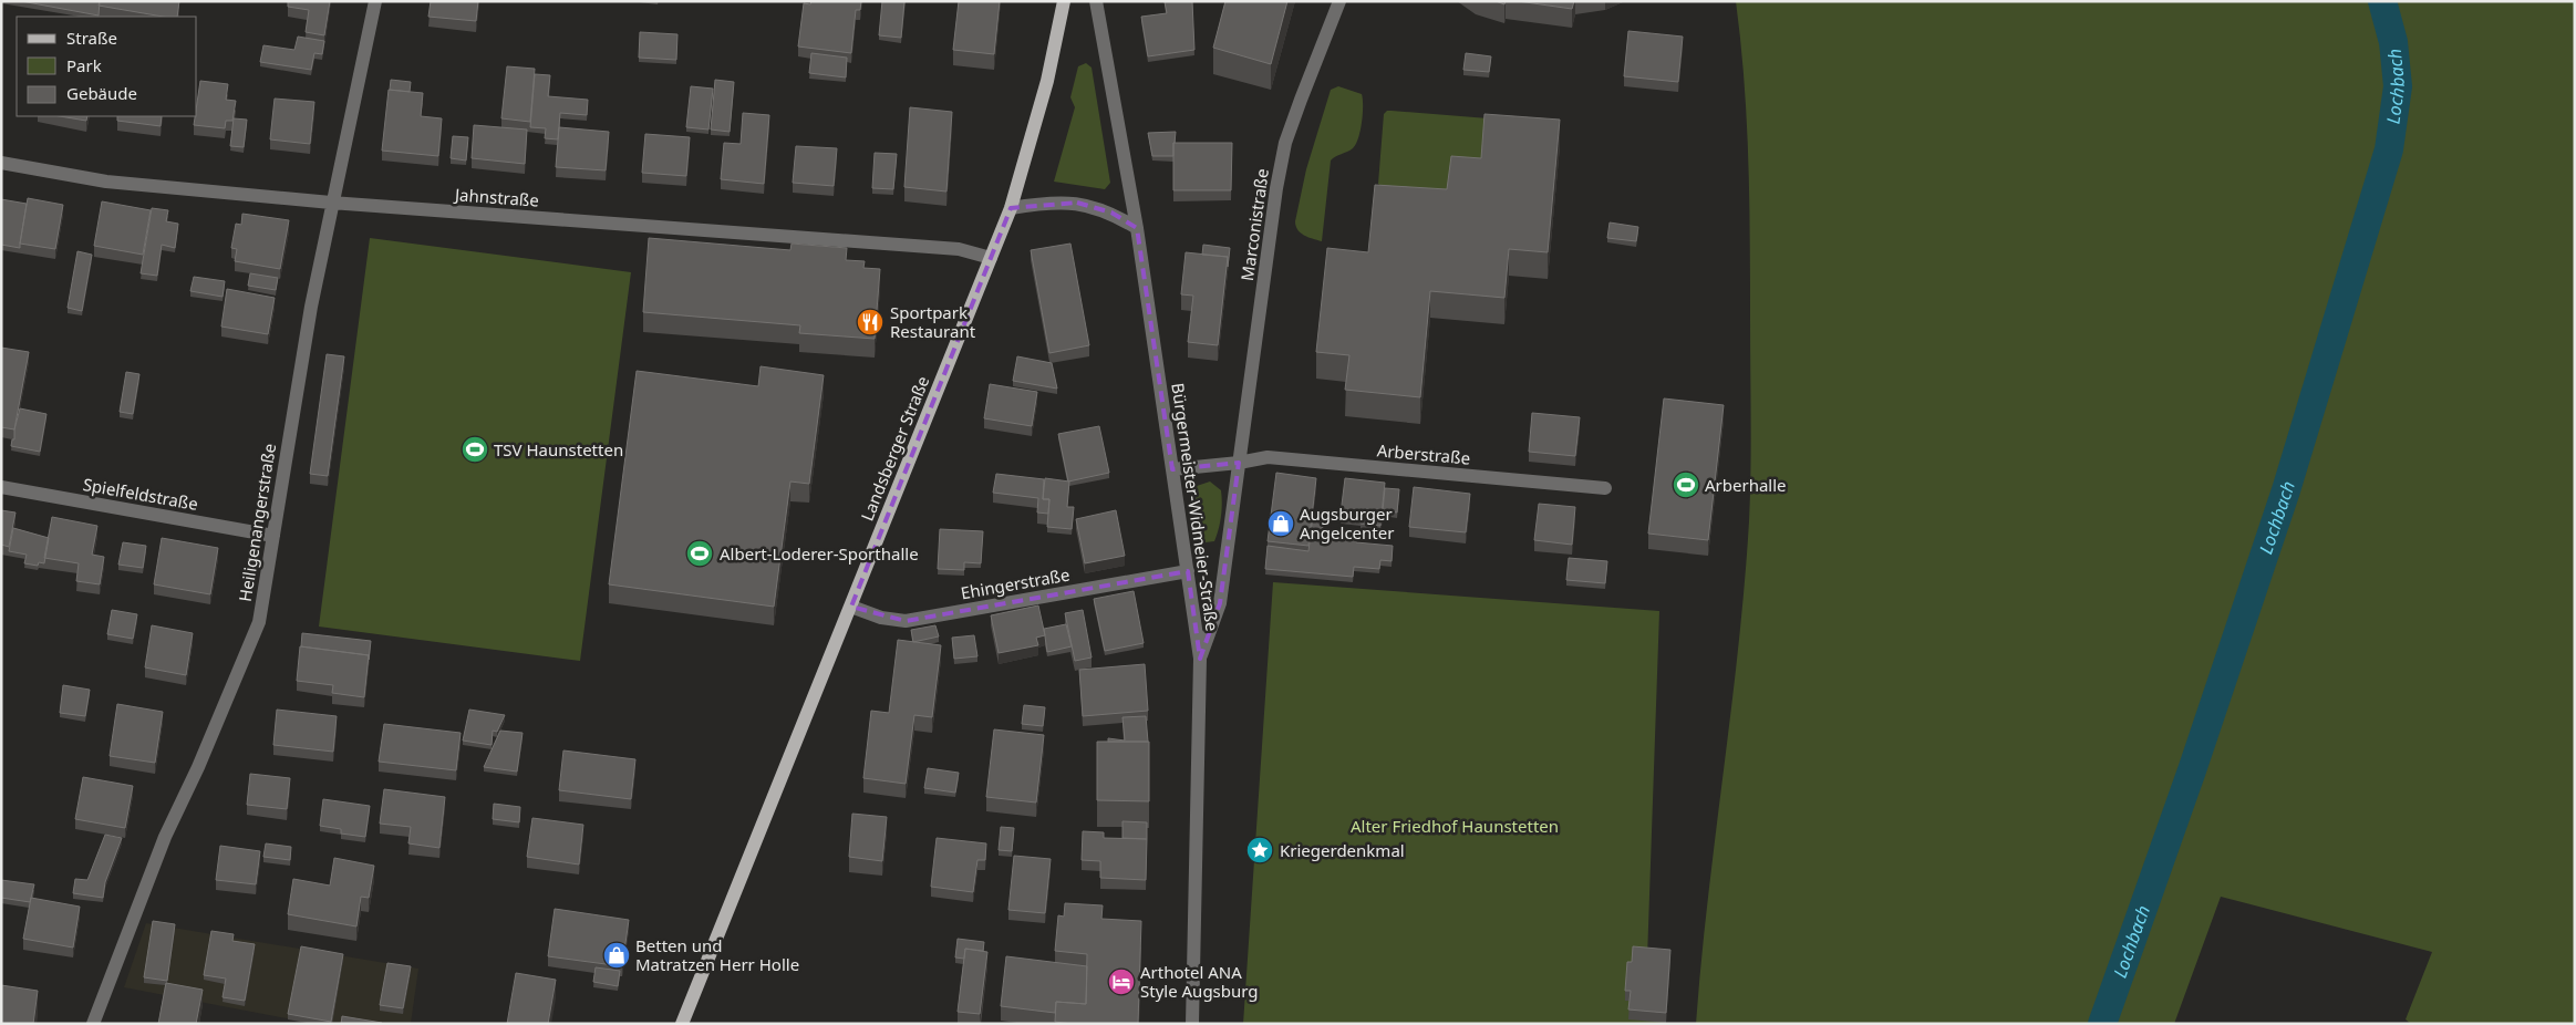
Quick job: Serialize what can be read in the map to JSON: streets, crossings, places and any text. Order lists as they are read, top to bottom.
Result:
{
  "streets": {
    "main road": ["Landsberger Straße"],
    "street": [
      "Jahnstraße",
      "Marconistraße",
      "Arberstraße",
      "Spielfeldstraße",
      "Bürgermeister-Widmeier-Straße",
      "Heiligenangerstraße",
      "Ehingerstraße"
    ]
  },
  "crossings": [
    ["Jahnstraße", "Landsberger Straße"],
    ["Jahnstraße", "Heiligenangerstraße"],
    ["Marconistraße", "Arberstraße"],
    ["Marconistraße", "Bürgermeister-Widmeier-Straße"],
    ["Landsberger Straße", "Ehingerstraße"],
    ["Spielfeldstraße", "Heiligenangerstraße"],
    ["Bürgermeister-Widmeier-Straße", "Ehingerstraße"]
  ],
  "water": ["Lochbach"],
  "parks": ["Alter Friedhof Haunstetten"],
  "places": {
    "restaurant": ["Sportpark Restaurant"],
    "sports": ["TSV Haunstetten", "Arberhalle", "Albert-Loderer-Sporthalle"],
    "shop": ["Augsburger Angelcenter", "Betten und Matratzen Herr Holle"],
    "place": ["Kriegerdenkmal"],
    "hotel": ["Arthotel ANA Style Augsburg"]
  },
  "legend": ["Straße", "Park", "Gebäude"]
}
